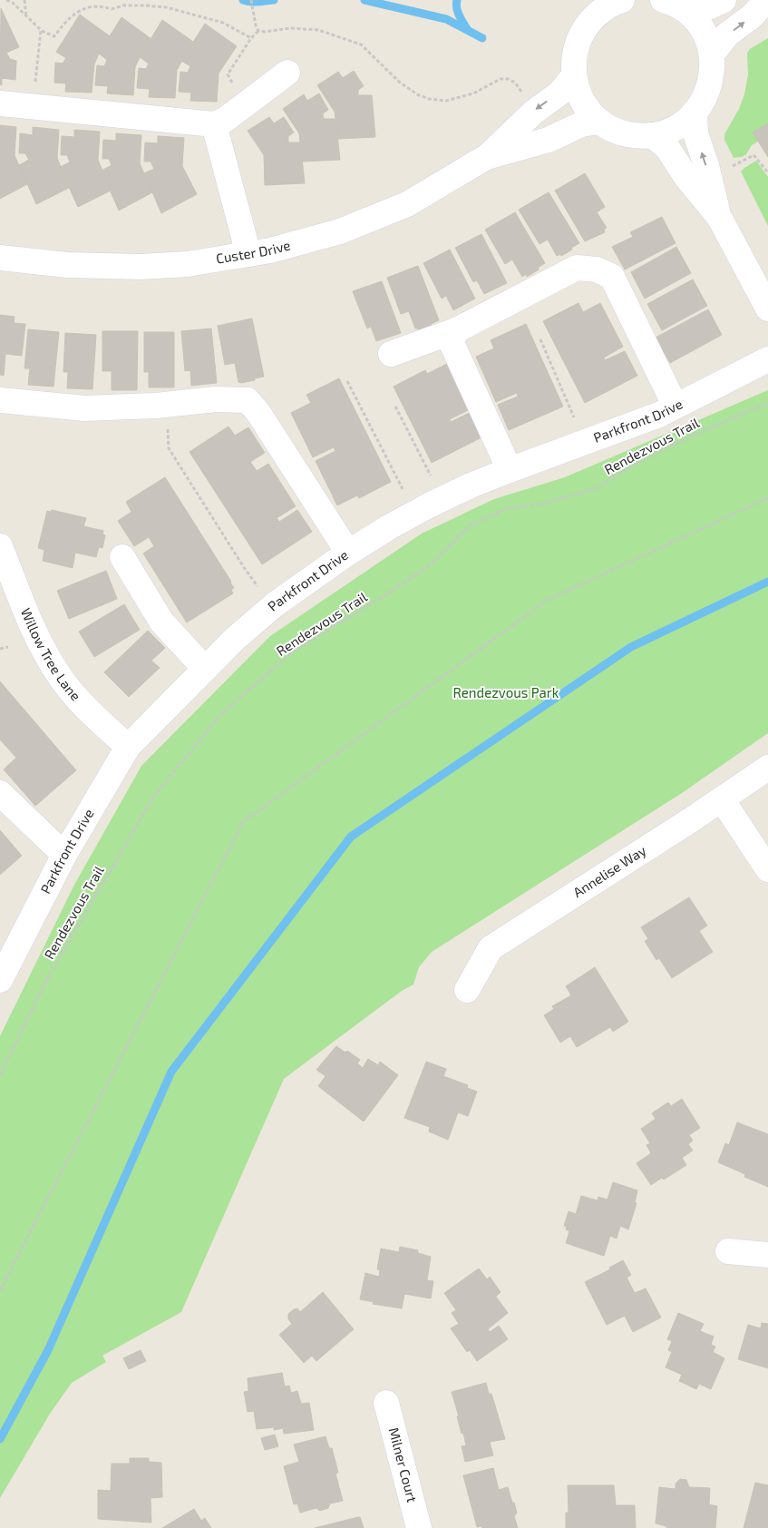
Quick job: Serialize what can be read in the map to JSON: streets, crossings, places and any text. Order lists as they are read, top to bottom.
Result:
{
  "streets": {
    "street": [
      "Custer Drive",
      "Parkfront Drive",
      "Willow Tree Lane",
      "Annelise Way",
      "Milner Court"
    ],
    "path": ["Rendezvous Trail"]
  },
  "crossings": [
    ["Parkfront Drive", "Willow Tree Lane"]
  ],
  "parks": ["Rendezvous Park"]
}
